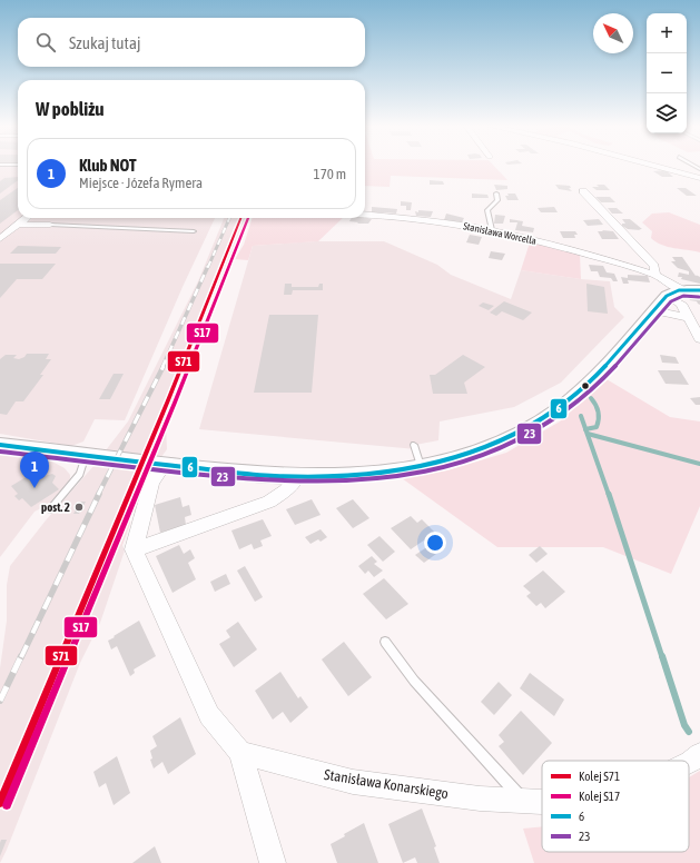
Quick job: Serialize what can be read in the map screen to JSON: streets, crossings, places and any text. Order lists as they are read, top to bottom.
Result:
{
  "streets": {
    "street": ["Stanisława Worcella", "Stanisława Konarskiego"]
  },
  "places": ["post. 2"],
  "lines": [
    "rail line S71",
    "rail line S17",
    "transit line 6",
    "transit line 23"
  ],
  "legend": [
    "Kolej S71",
    "Kolej S17",
    "6",
    "23"
  ],
  "north": "top left",
  "page": {
    "map_buttons": ["+", "−"],
    "search": "Szukaj tutaj",
    "heading": "W pobliżu",
    "list": [
      {
        "mark": "1",
        "name": "Klub NOT",
        "note": "Miejsce · Józefa Rymera",
        "value": "170 m"
      }
    ],
    "pins": "1"
  }
}
